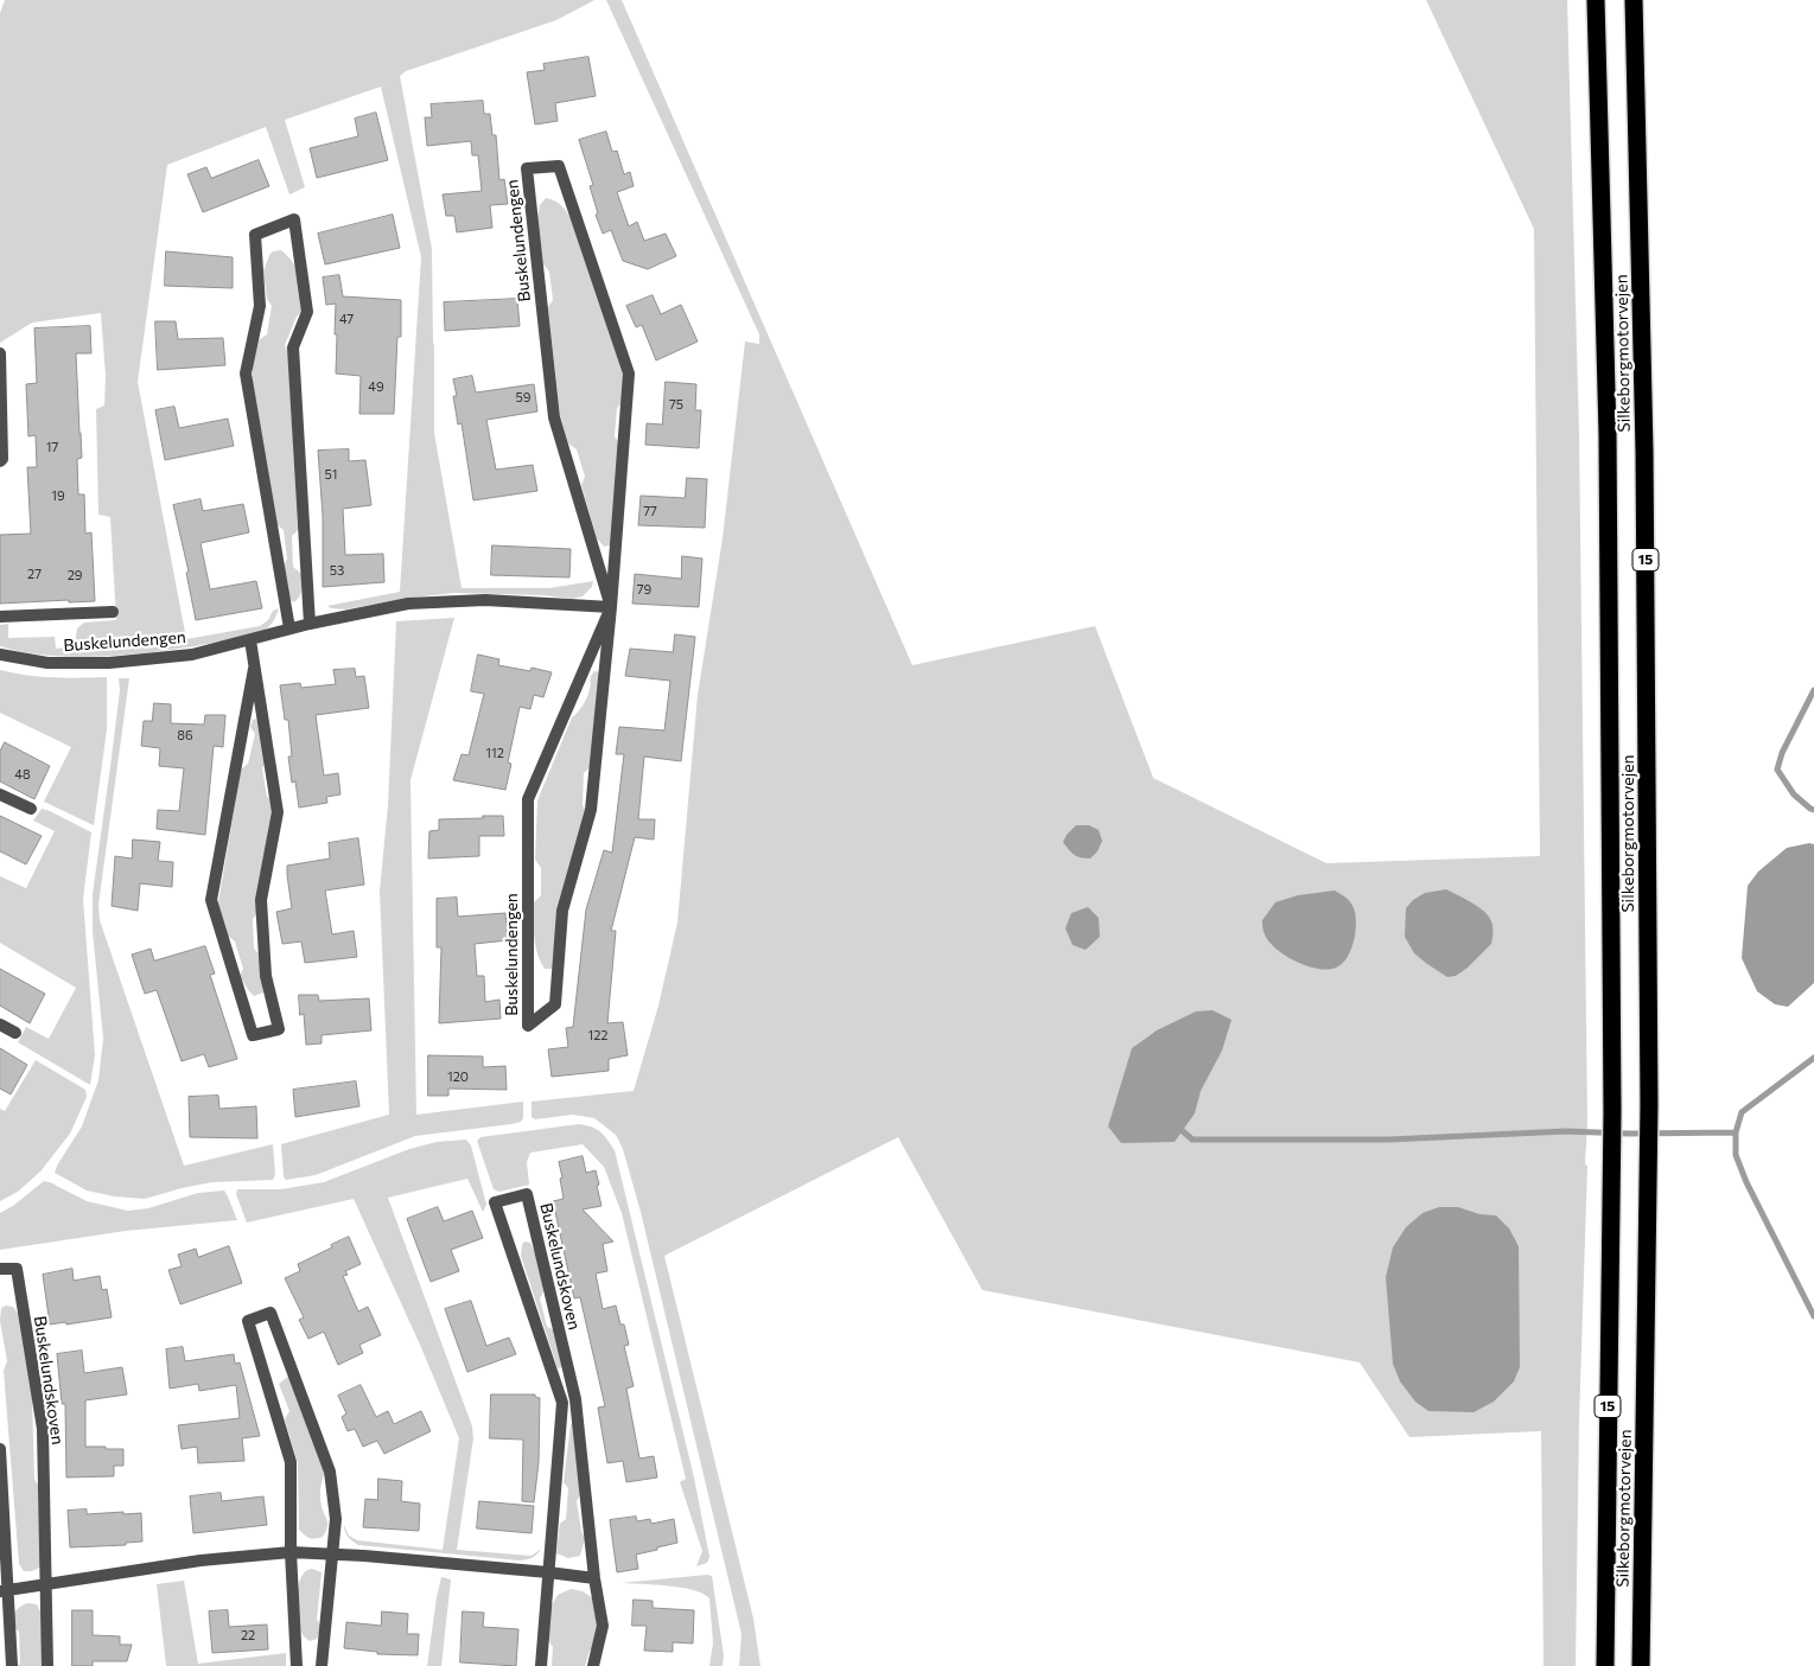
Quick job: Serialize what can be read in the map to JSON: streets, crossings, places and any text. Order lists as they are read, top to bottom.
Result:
{
  "streets": {
    "highway": ["Silkeborgmotorvejen", "15"],
    "street": ["Buskelundengen", "Buskelundskoven"]
  },
  "house_numbers": [
    "47",
    "49",
    "59",
    "75",
    "17",
    "51",
    "19",
    "77",
    "53",
    "27",
    "29",
    "79",
    "86",
    "112",
    "48",
    "122",
    "120",
    "22"
  ]
}
